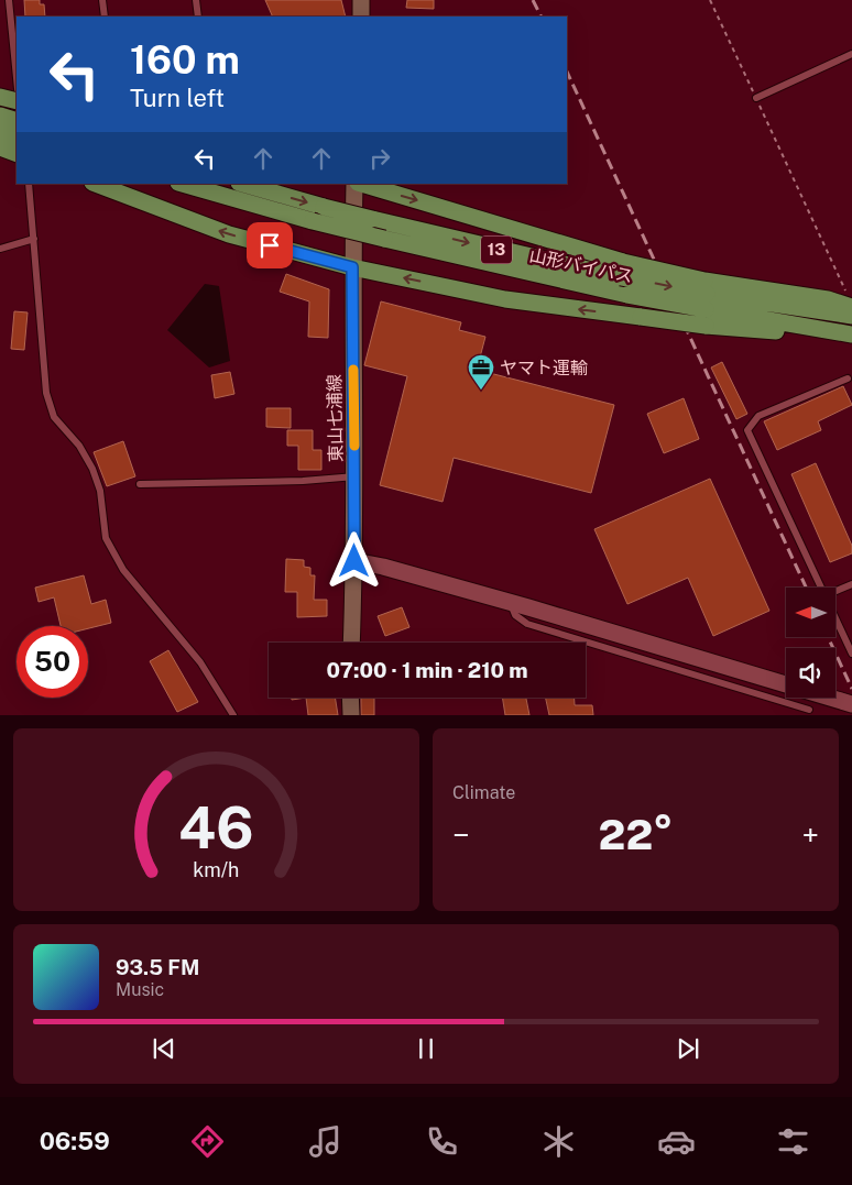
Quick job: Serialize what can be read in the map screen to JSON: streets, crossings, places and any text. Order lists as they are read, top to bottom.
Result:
{
  "streets": {
    "highway": ["13", "山形バイパス"],
    "main road": ["東山七浦線"]
  },
  "places": {
    "office": ["ヤマト運輸"]
  },
  "north": "left",
  "page": {
    "turn": ["160 m", "Turn left"],
    "limit": "50",
    "trip": "07:00 · 1 min · 210 m",
    "tile": "Climate",
    "heat": ["−", "22°", "+"],
    "song": ["93.5 FM", "Music"],
    "tabs": "06:59",
    "gauge": ["46", "km/h"]
  }
}
